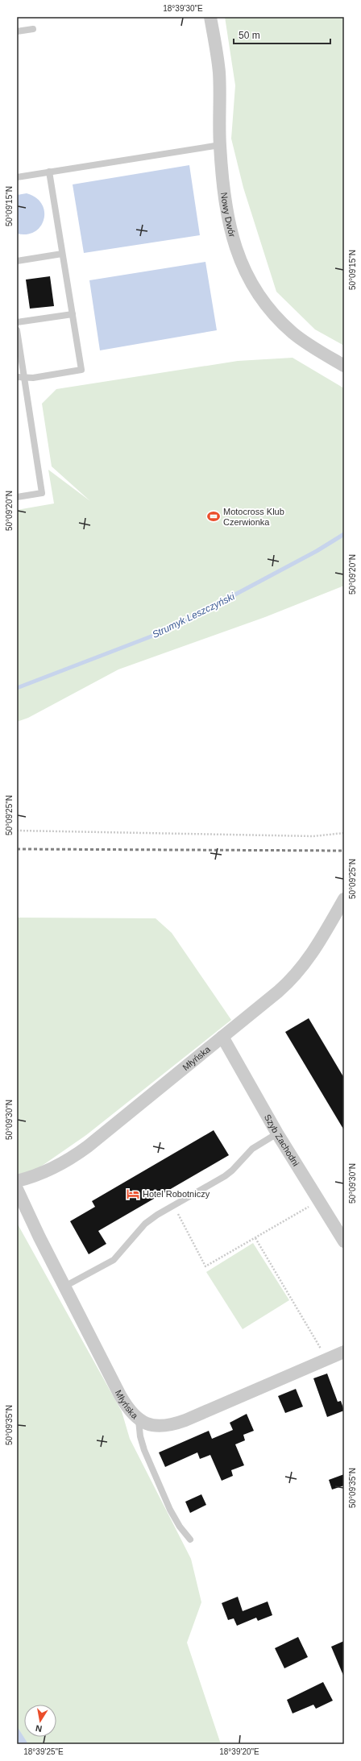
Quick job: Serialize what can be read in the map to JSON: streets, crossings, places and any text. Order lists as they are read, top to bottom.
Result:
{
  "streets": {
    "street": ["Nowy Dwór", "Młyńska", "Szyb Zachodni"]
  },
  "crossings": [
    ["Młyńska", "Szyb Zachodni"]
  ],
  "water": ["Strumyk Leszczyński"],
  "places": {
    "sports": ["Motocross Klub Czerwionka"],
    "hotel": ["Hotel Robotniczy"]
  },
  "scale_bar": "50 m",
  "north": "bottom",
  "coordinates": [
    "18°39'30\"E",
    "50°09'15\"N",
    "50°09'20\"N",
    "50°09'25\"N",
    "50°09'30\"N",
    "50°09'35\"N",
    "18°39'25\"E",
    "18°39'20\"E"
  ]
}
